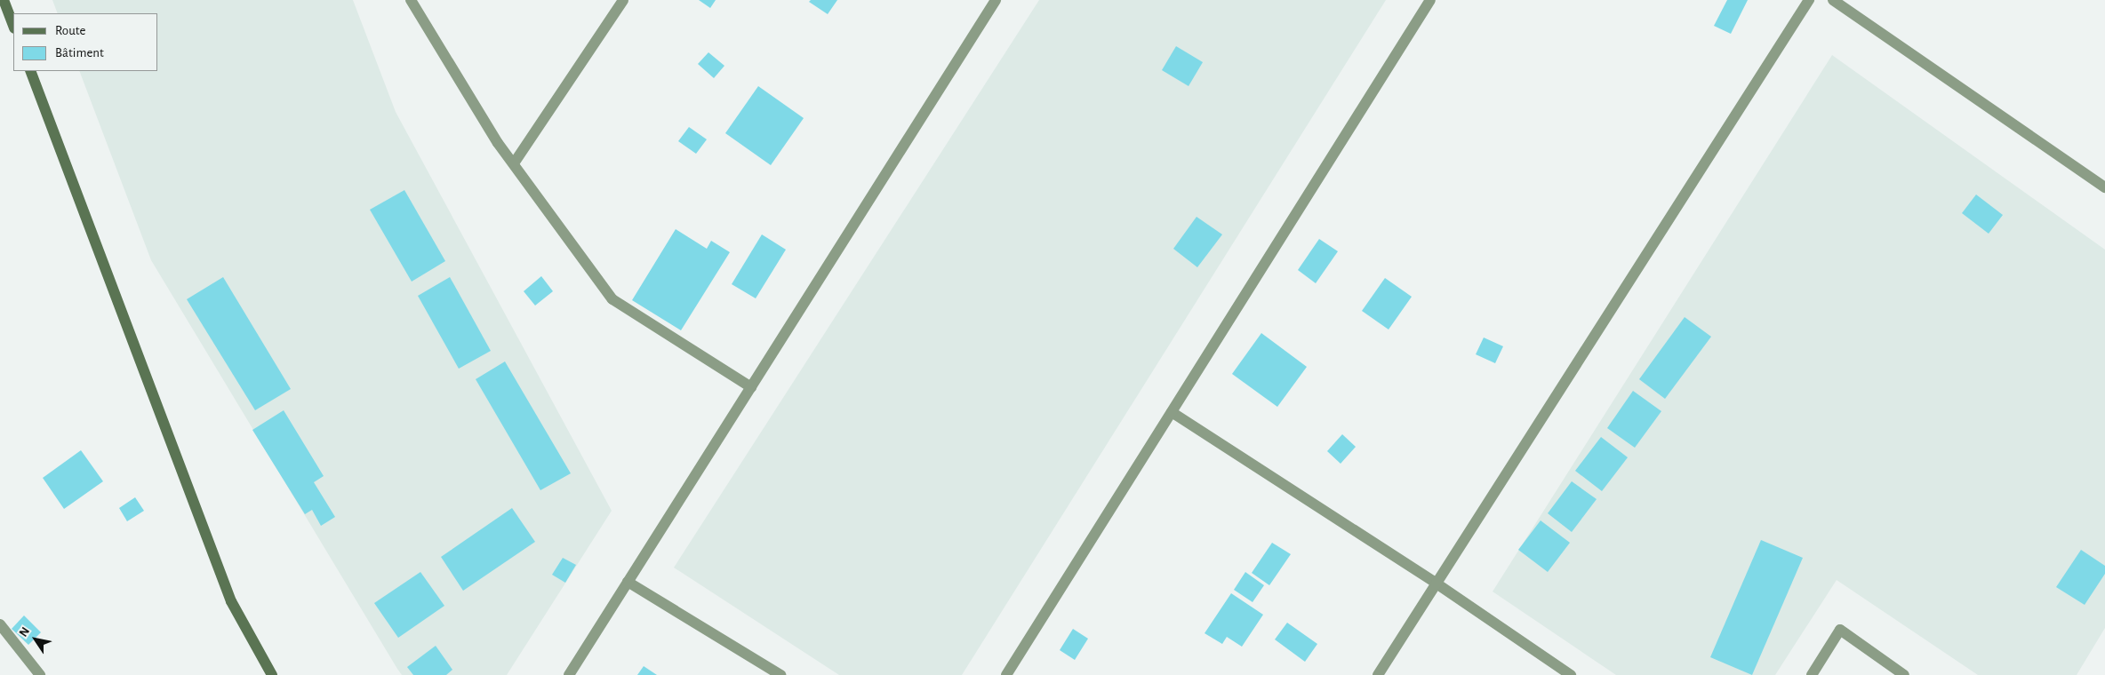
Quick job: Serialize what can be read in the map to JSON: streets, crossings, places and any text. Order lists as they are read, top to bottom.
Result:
{
  "legend": ["Route", "Bâtiment"],
  "north": "top left"
}
